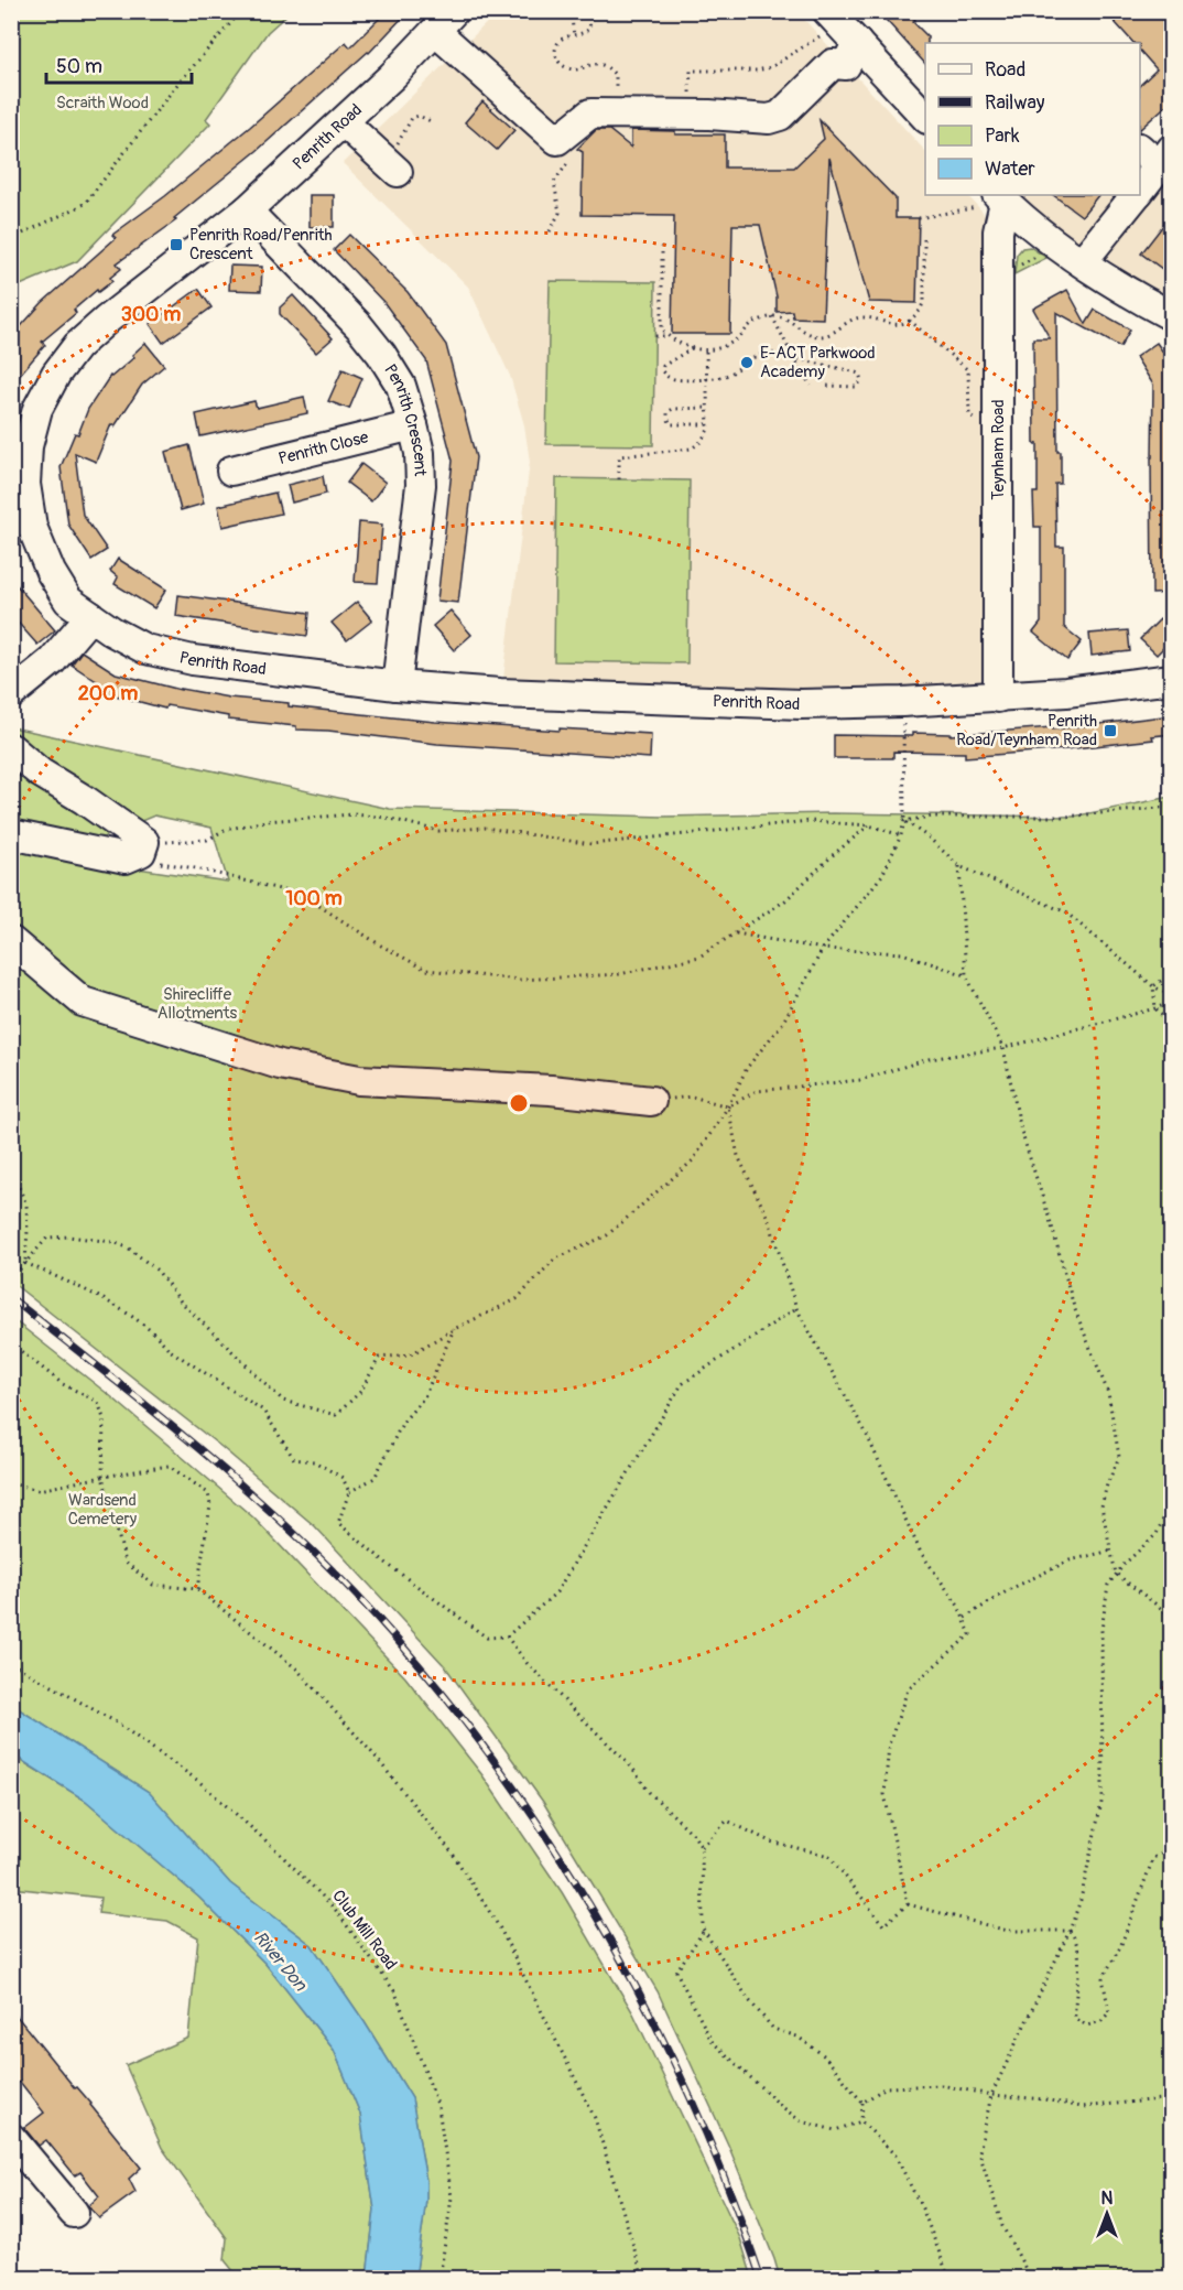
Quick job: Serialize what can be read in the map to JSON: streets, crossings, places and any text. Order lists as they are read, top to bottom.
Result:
{
  "streets": {
    "street": [
      "Penrith Road",
      "Penrith Crescent",
      "Penrith Close",
      "Teynham Road"
    ],
    "path": ["Club Mill Road"]
  },
  "crossings": [
    ["Penrith Road", "Penrith Crescent"],
    ["Penrith Road", "Teynham Road"],
    ["Penrith Crescent", "Penrith Close"]
  ],
  "water": ["River Don"],
  "parks": ["Scraith Wood", "Shirecliffe Allotments", "Wardsend Cemetery"],
  "places": {
    "transit": ["Penrith Road/Penrith Crescent", "Penrith Road/Teynham Road"],
    "other": ["E-ACT Parkwood Academy"]
  },
  "legend": [
    "Road",
    "Railway",
    "Park",
    "Water"
  ],
  "scale_bar": "50 m",
  "north": "top",
  "rings": ["300 m", "200 m", "100 m"]
}
